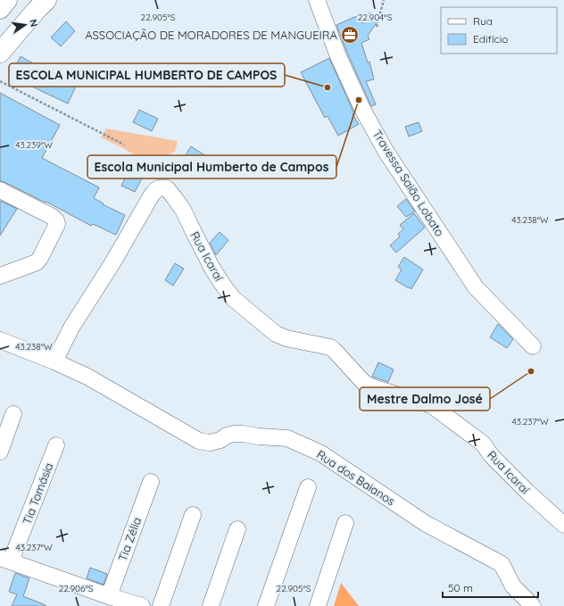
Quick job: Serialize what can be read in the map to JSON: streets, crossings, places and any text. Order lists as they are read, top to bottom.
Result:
{
  "streets": {
    "street": [
      "Travessa Saião Lobato",
      "Rua Icaraí",
      "Rua dos Baianos",
      "Tia Tomásia",
      "Tia Zélia"
    ]
  },
  "crossings": [
    ["Rua Icaraí", "Rua dos Baianos"]
  ],
  "places": {
    "office": ["ASSOCIAÇÃO DE MORADORES DE MANGUEIRA"],
    "other": ["ESCOLA MUNICIPAL HUMBERTO DE CAMPOS", "Escola Municipal Humberto de Campos", "Mestre Dalmo José"]
  },
  "legend": ["Rua", "Edifício"],
  "scale_bar": "50 m",
  "north": "right",
  "coordinates": [
    "22.905°S",
    "22.904°S",
    "43.239°W",
    "43.238°W",
    "43.237°W",
    "22.906°S"
  ]
}
